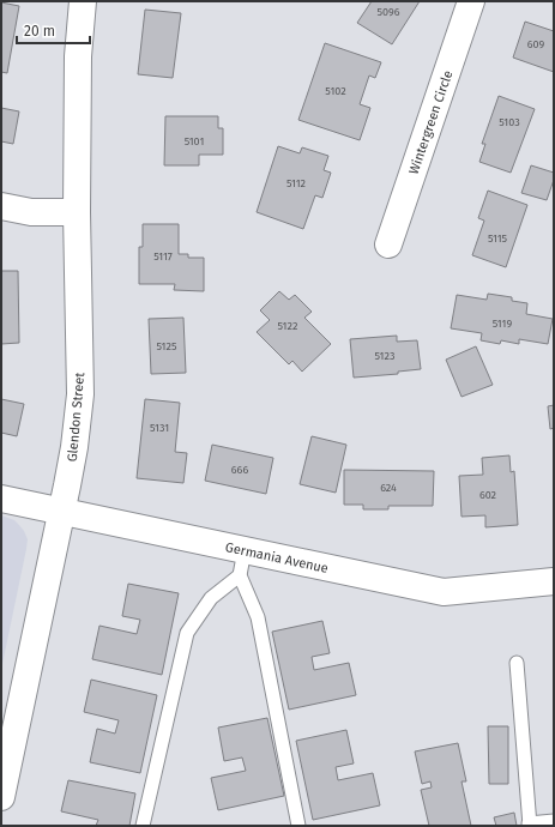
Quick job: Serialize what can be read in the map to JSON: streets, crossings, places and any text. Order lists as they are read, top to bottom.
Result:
{
  "streets": {
    "street": ["Wintergreen Circle", "Glendon Street", "Germania Avenue"]
  },
  "crossings": [
    ["Glendon Street", "Germania Avenue"]
  ],
  "house_numbers": [
    "5096",
    "609",
    "5102",
    "5103",
    "5101",
    "5112",
    "5115",
    "5117",
    "5119",
    "5122",
    "5125",
    "5123",
    "5131",
    "666",
    "624",
    "602"
  ],
  "scale_bar": "20 m"
}
